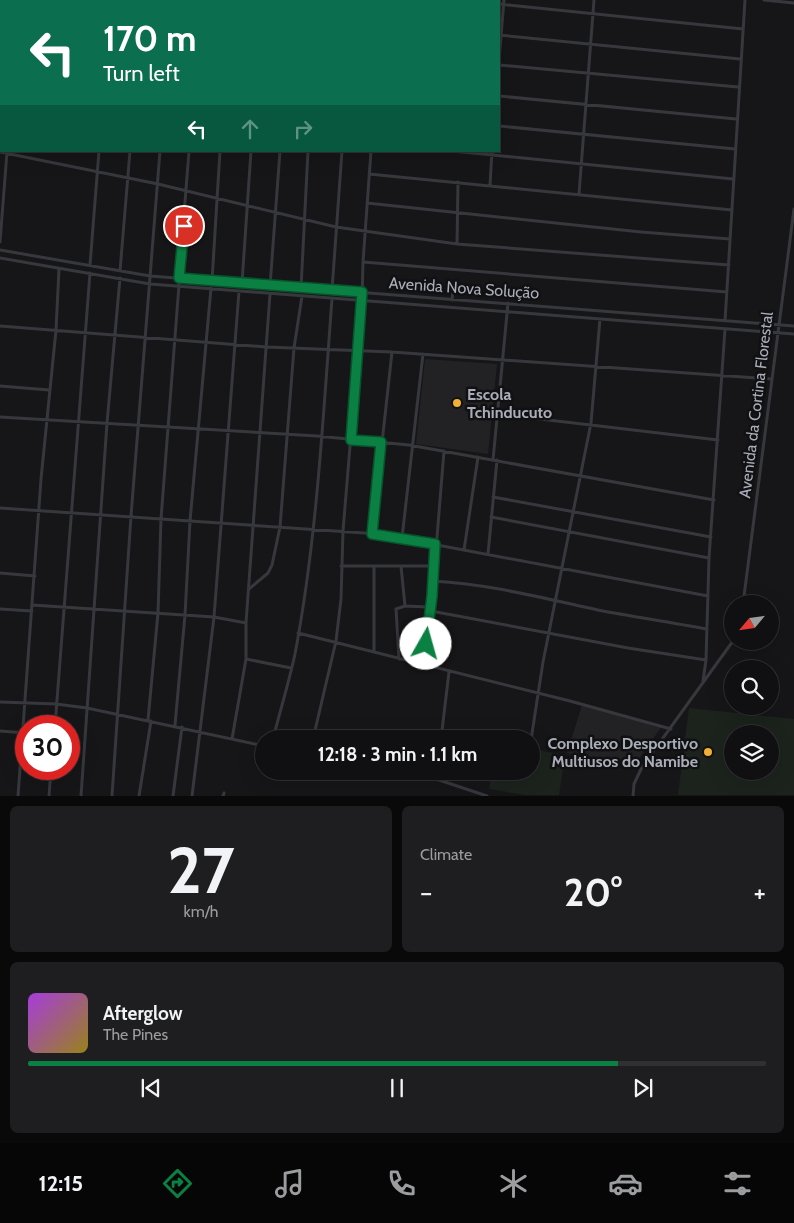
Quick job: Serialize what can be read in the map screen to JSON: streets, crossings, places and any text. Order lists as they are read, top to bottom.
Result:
{
  "streets": {
    "street": ["Avenida Nova Solução", "Avenida da Cortina Florestal"]
  },
  "crossings": [
    ["Avenida Nova Solução", "Avenida da Cortina Florestal"]
  ],
  "places": ["Escola Tchinducuto", "Complexo Desportivo Multiusos do Namibe"],
  "north": "bottom left",
  "page": {
    "turn": ["170 m", "Turn left"],
    "limit": "30",
    "trip": "12:18 · 3 min · 1.1 km",
    "tile": [
      ["27", "km/h"],
      "Climate"
    ],
    "heat": ["−", "20°", "+"],
    "song": ["Afterglow", "The Pines"],
    "tabs": "12:15"
  }
}
